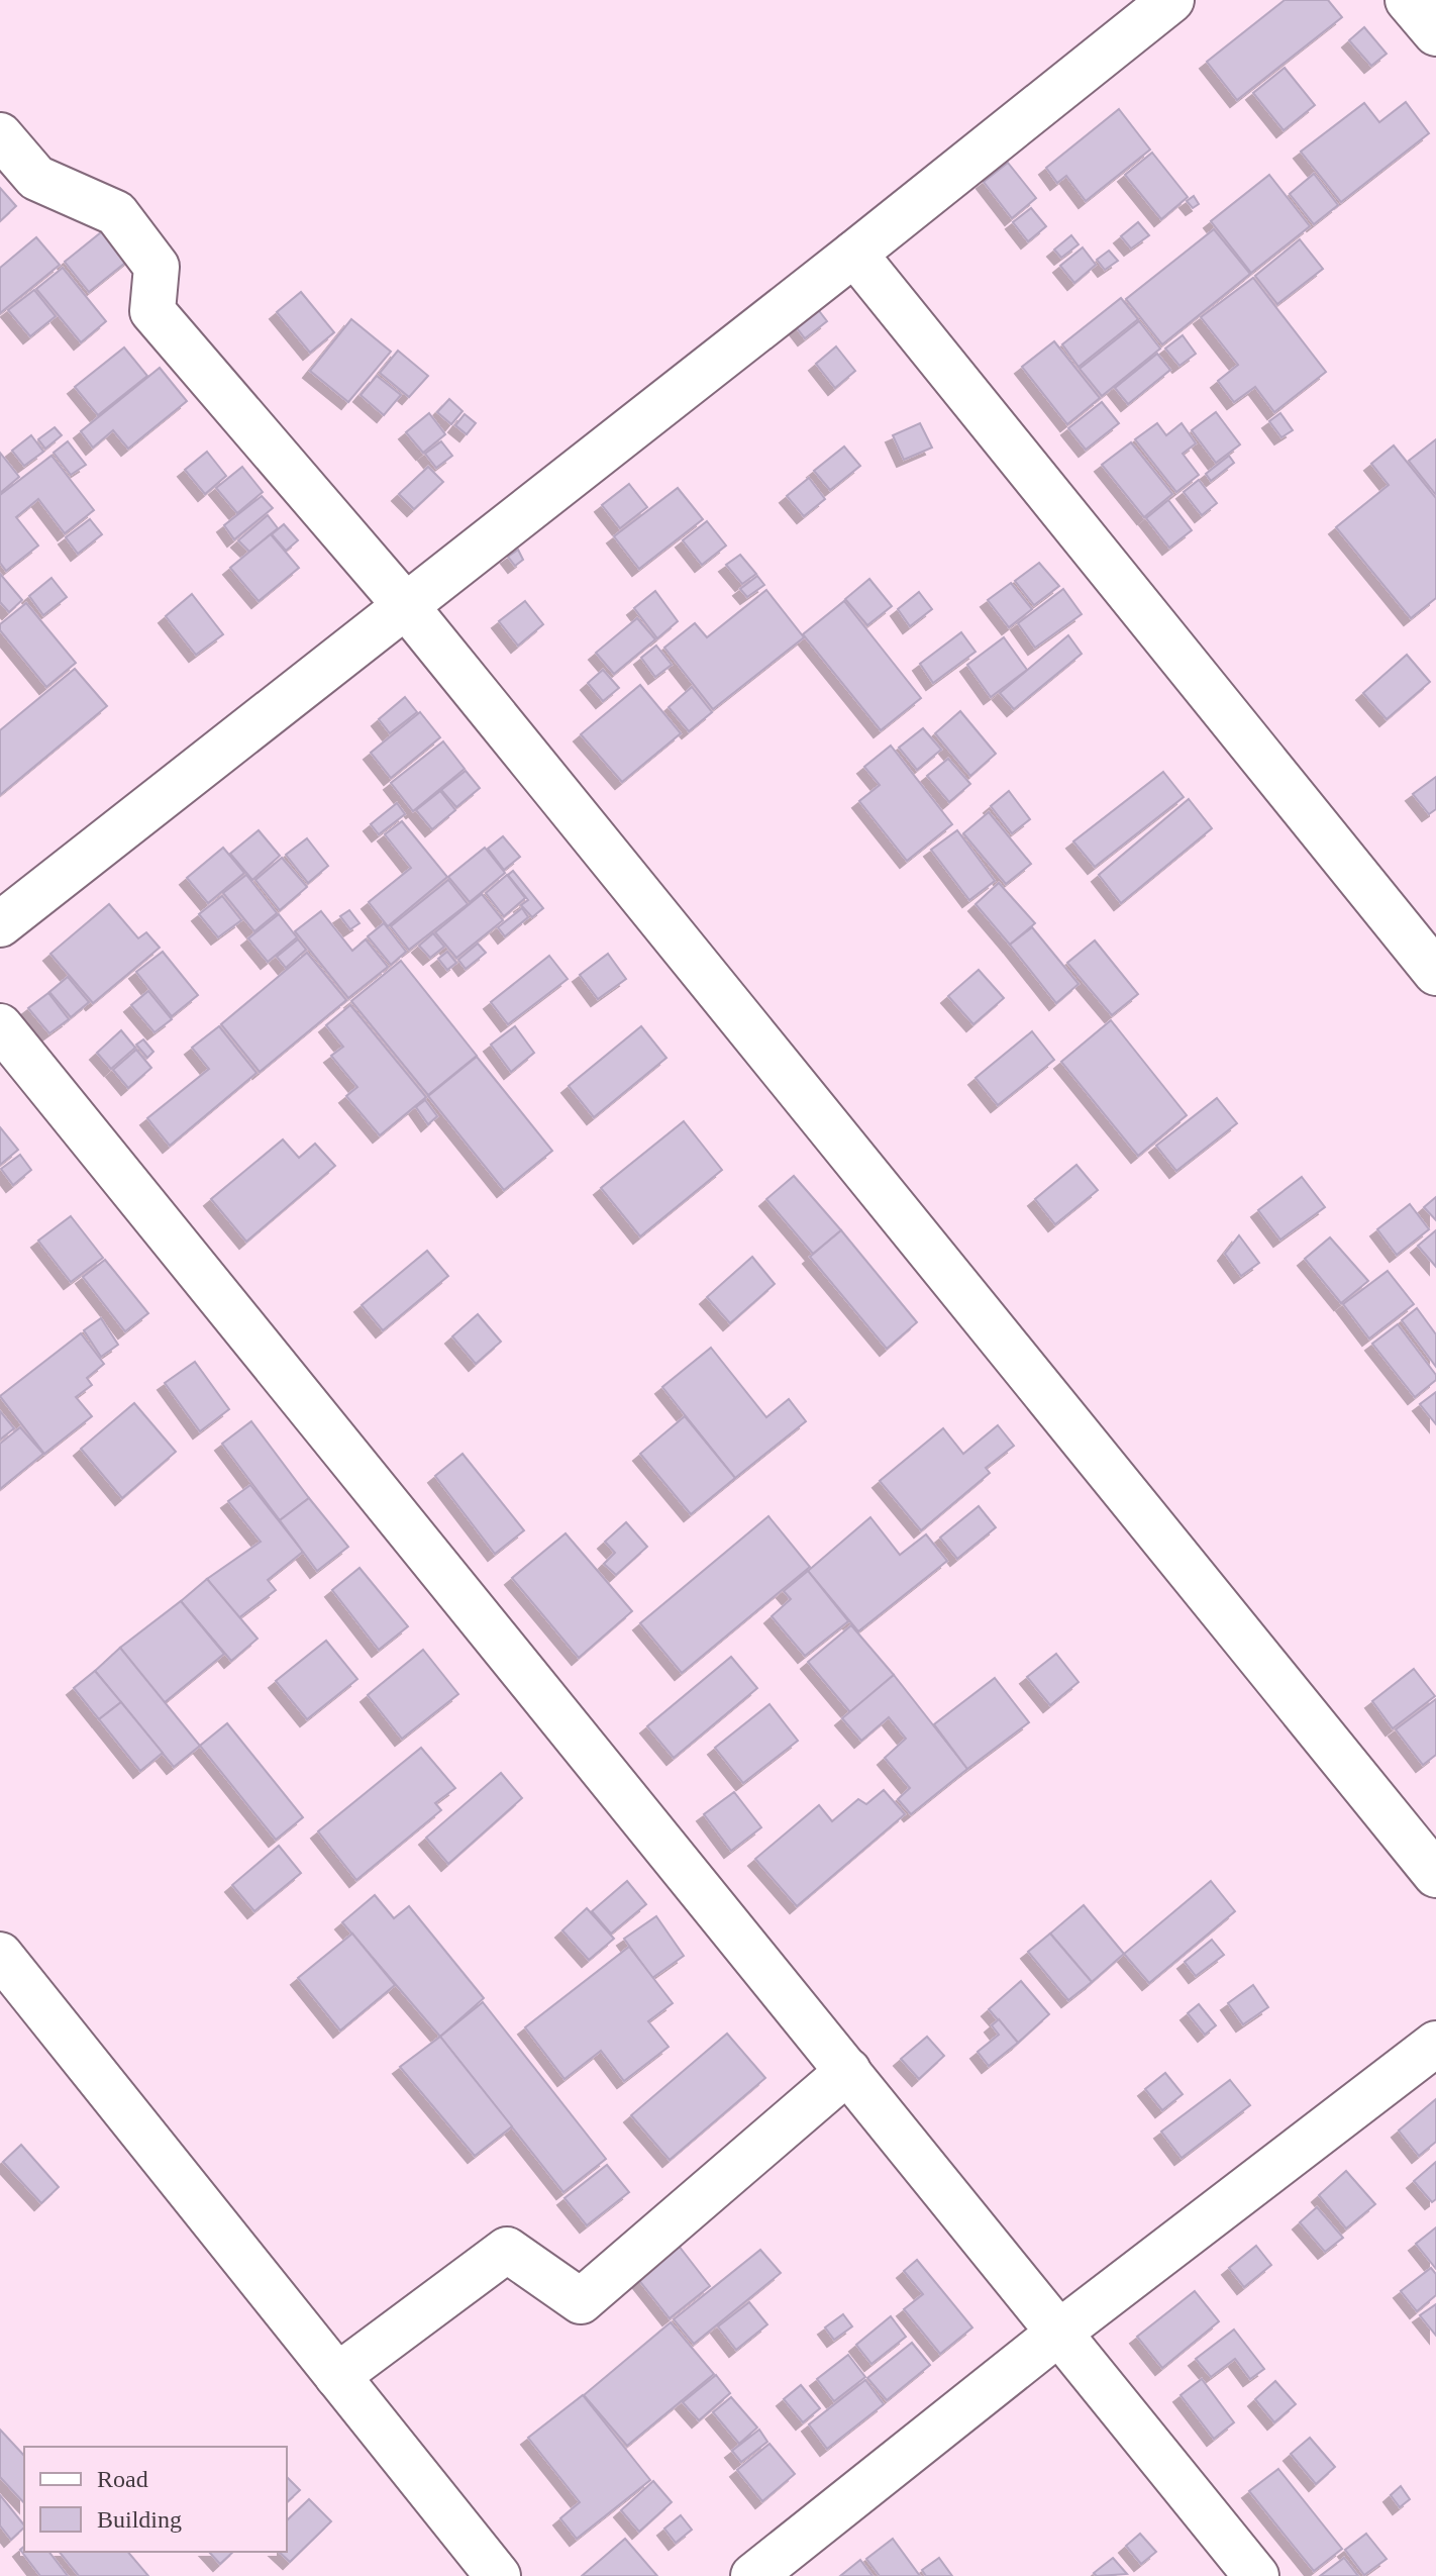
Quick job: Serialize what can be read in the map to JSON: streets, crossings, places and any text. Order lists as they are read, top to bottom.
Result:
{
  "legend": ["Road", "Building"]
}
